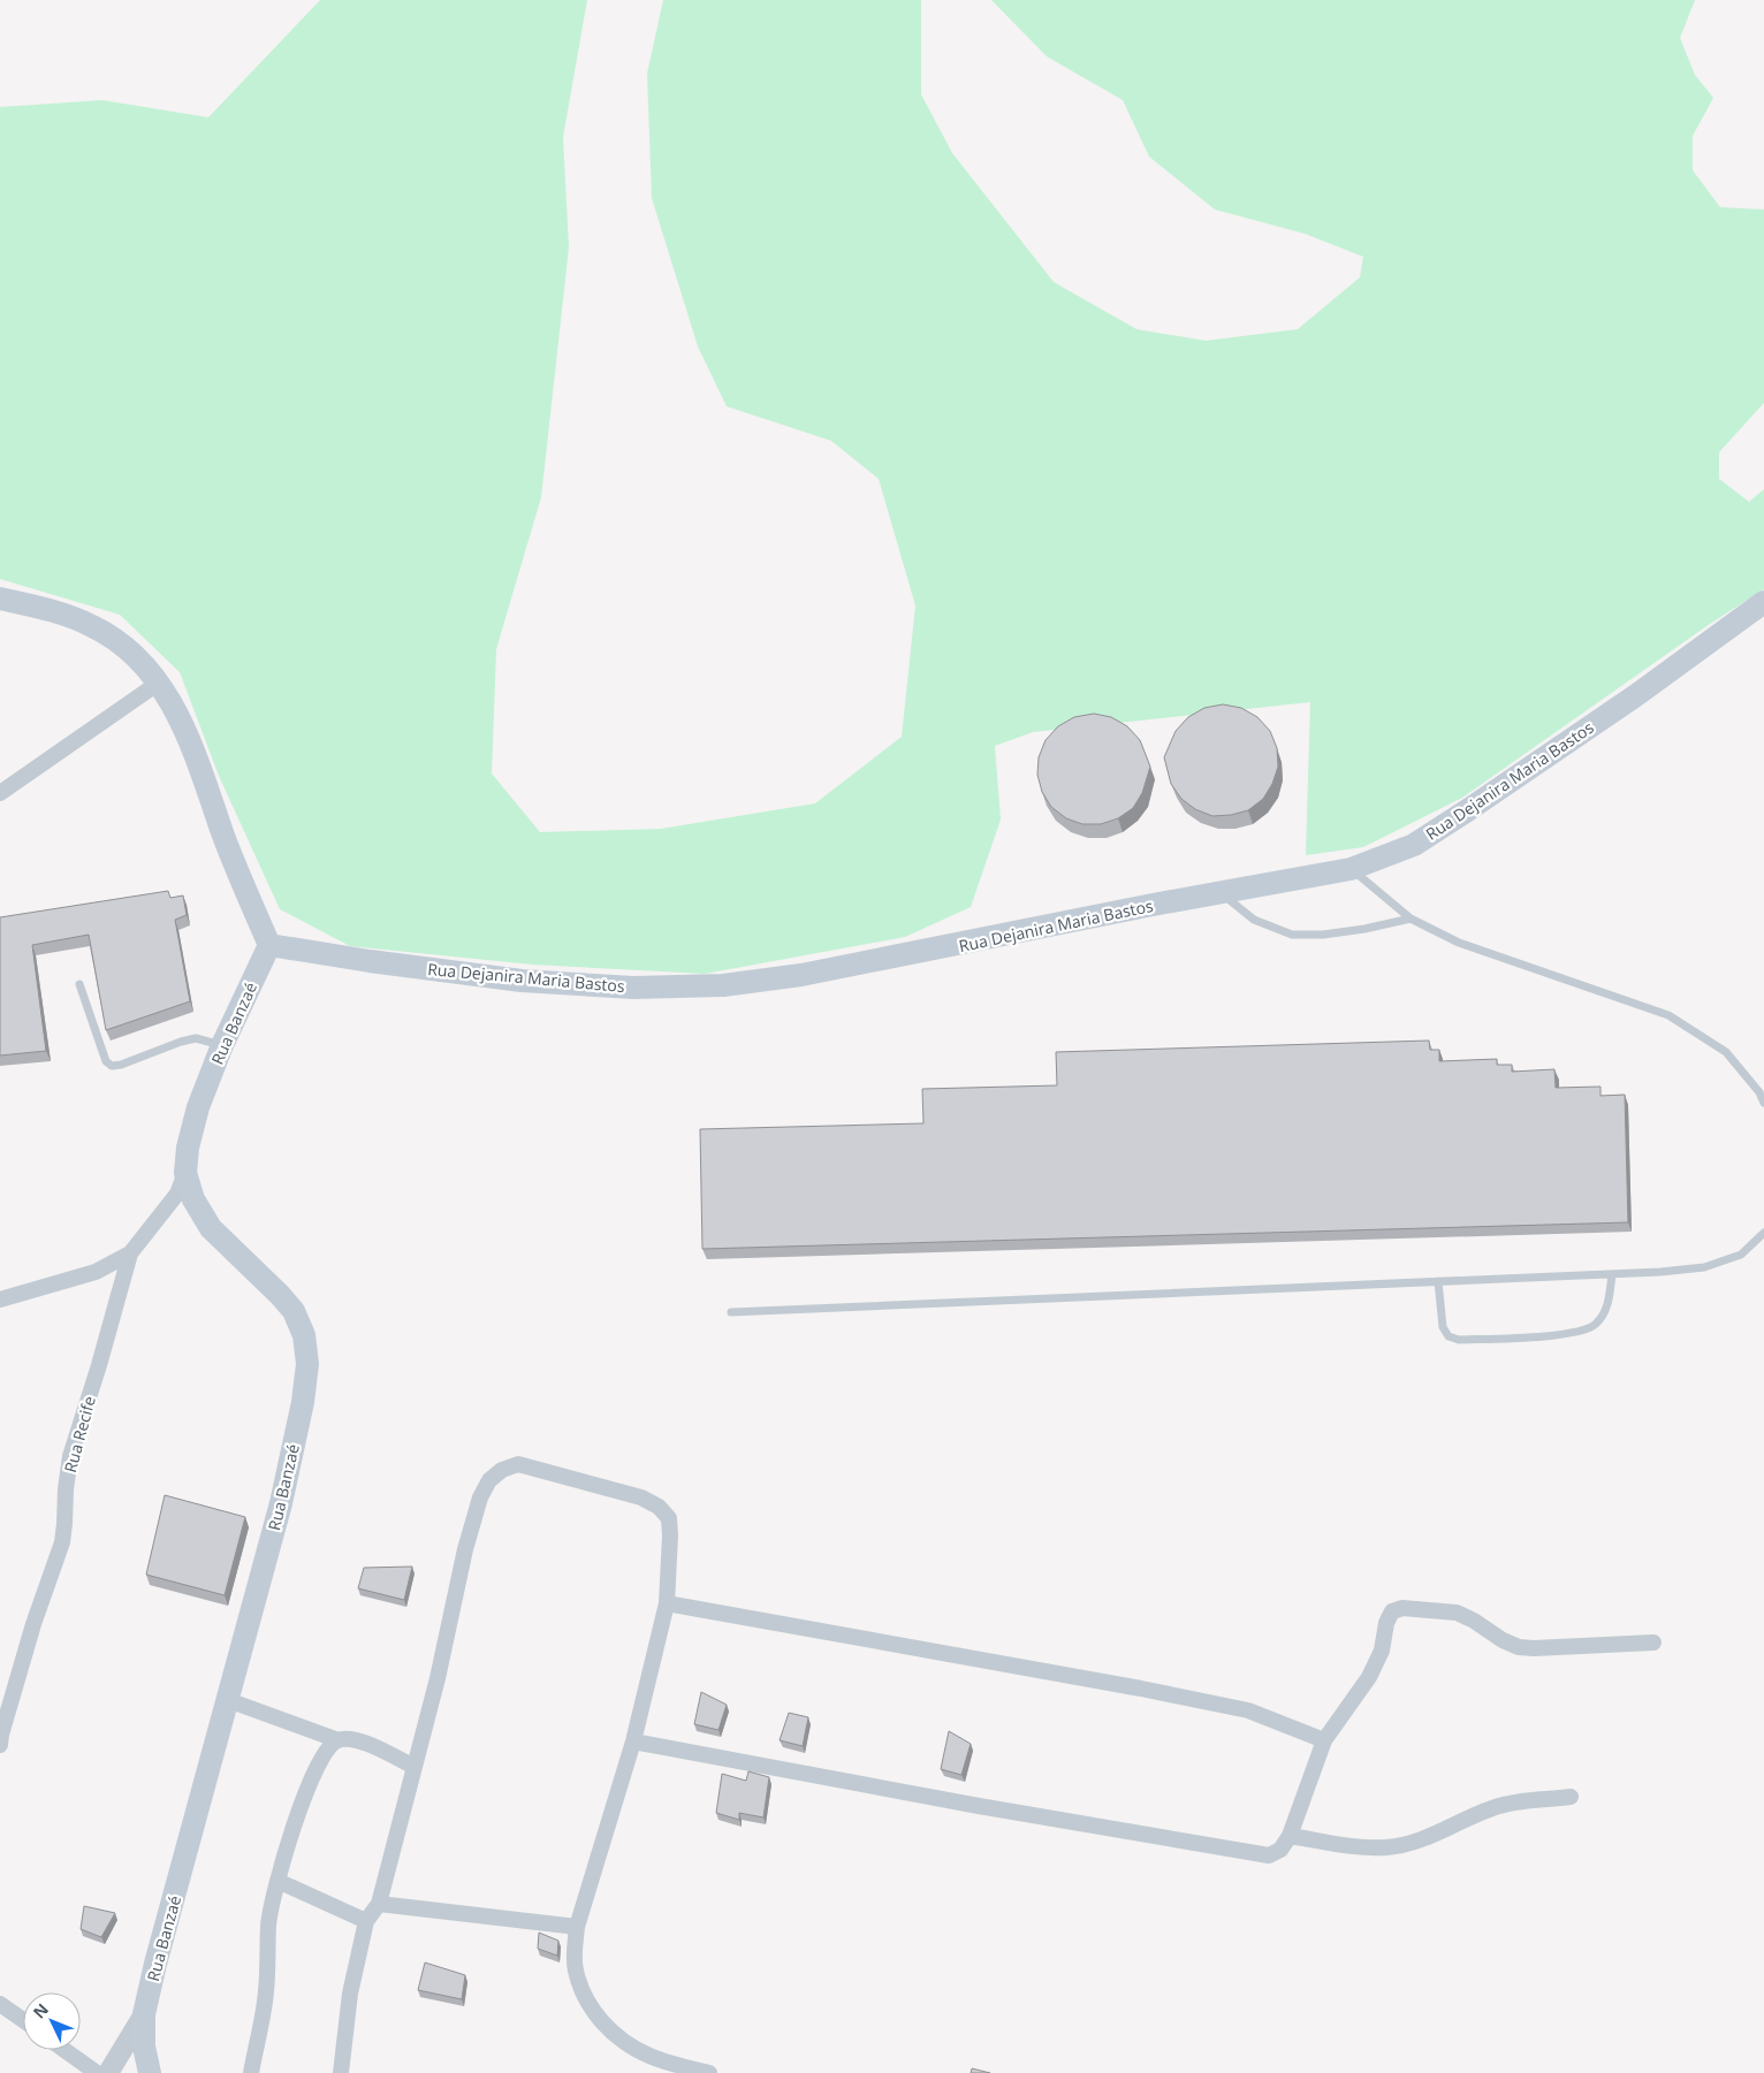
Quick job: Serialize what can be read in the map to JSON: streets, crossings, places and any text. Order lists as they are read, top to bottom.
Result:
{
  "streets": {
    "main road": ["Rua Dejanira Maria Bastos", "Rua Banzaé"],
    "street": ["Rua Recife"]
  },
  "crossings": [
    ["Rua Dejanira Maria Bastos", "Rua Banzaé"],
    ["Rua Banzaé", "Rua Recife"]
  ],
  "north": "top left"
}
